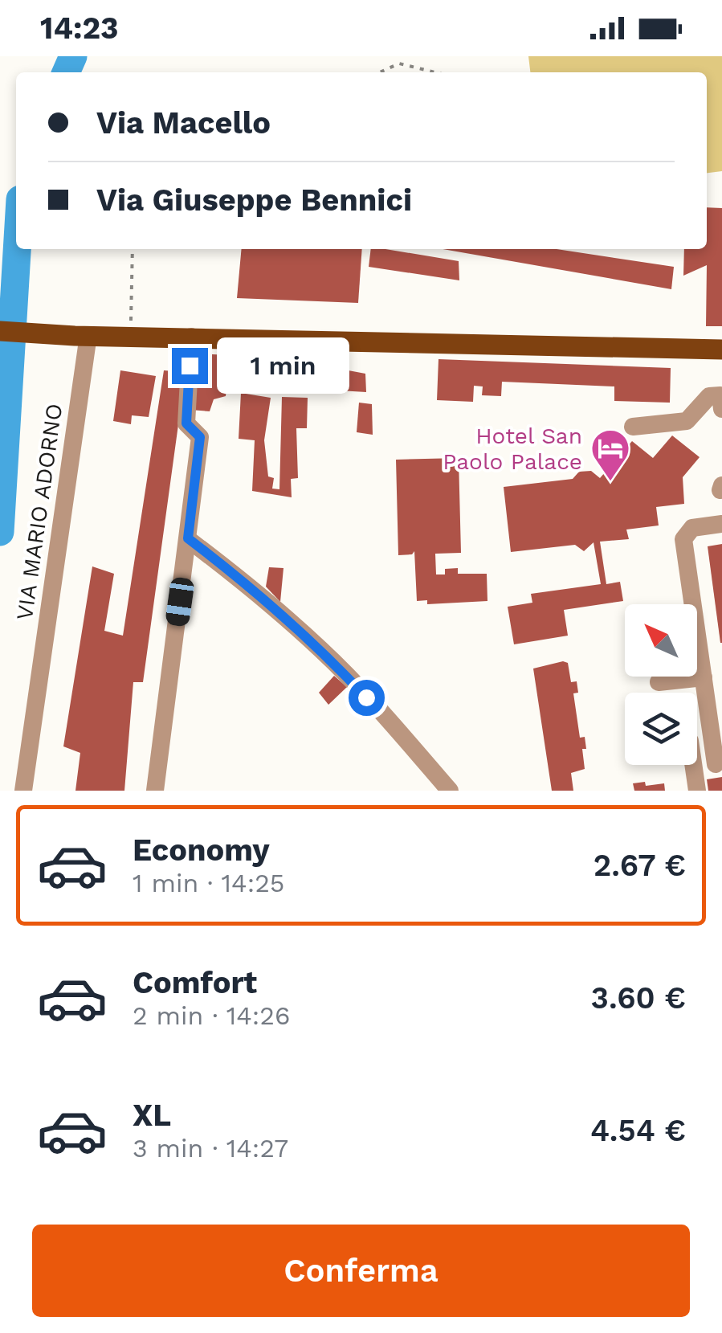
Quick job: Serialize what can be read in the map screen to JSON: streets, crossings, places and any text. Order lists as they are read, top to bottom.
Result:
{
  "streets": {
    "street": ["VIA MARIO ADORNO"]
  },
  "places": {
    "hotel": ["Hotel San Paolo Palace"]
  },
  "north": "top left",
  "page": {
    "status": "14:23",
    "banner": ["Via Macello", "Via Giuseppe Bennici"],
    "bubble": "1 min",
    "list": [
      {
        "name": "Economy",
        "note": "1 min · 14:25",
        "value": "2.67 €"
      },
      {
        "name": "Comfort",
        "note": "2 min · 14:26",
        "value": "3.60 €"
      },
      {
        "name": "XL",
        "note": "3 min · 14:27",
        "value": "4.54 €"
      }
    ],
    "buttons": "Conferma"
  }
}
